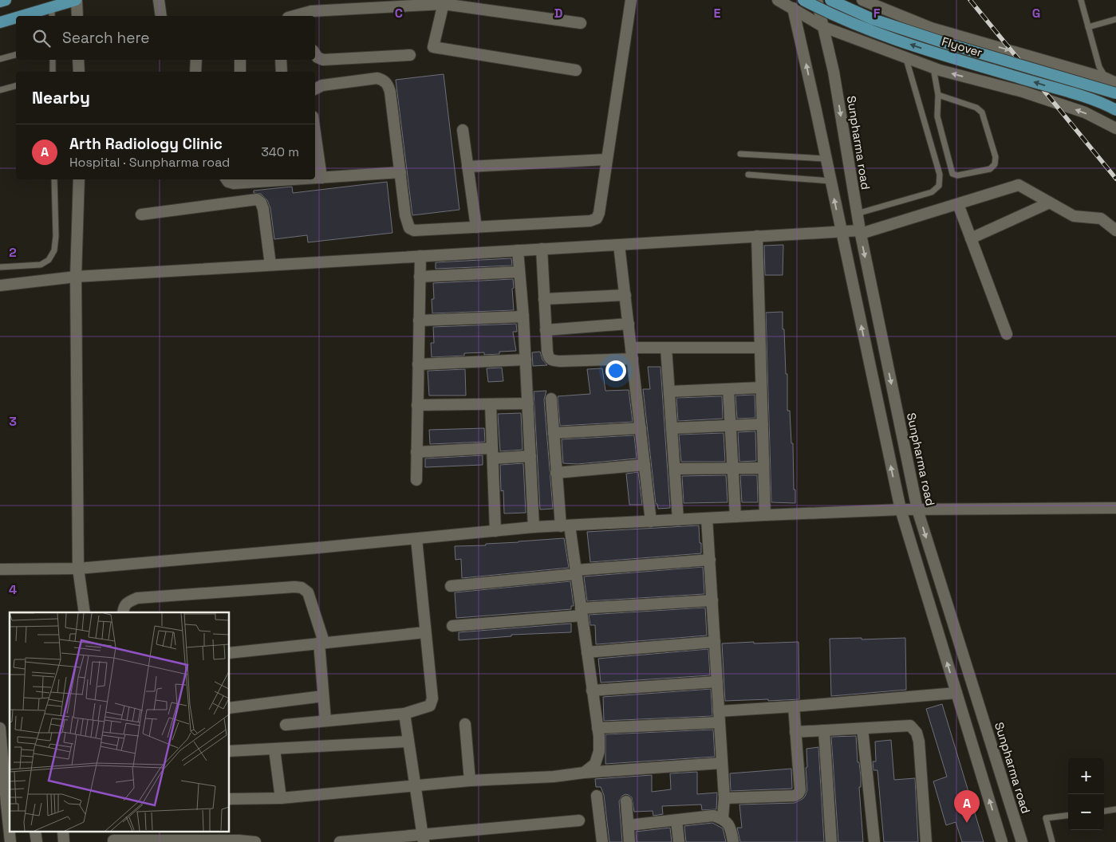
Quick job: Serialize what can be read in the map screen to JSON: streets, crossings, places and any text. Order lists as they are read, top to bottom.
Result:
{
  "streets": {
    "main road": ["Flyover"],
    "street": ["Sunpharma road"]
  },
  "page": {
    "search": "Search here",
    "heading": "Nearby",
    "list": [
      {
        "mark": "A",
        "name": "Arth Radiology Clinic",
        "note": "Hospital · Sunpharma road",
        "value": "340 m"
      }
    ],
    "map_buttons": ["+", "−"],
    "pins": "A"
  },
  "grid": {
    "columns": [
      "C",
      "D",
      "E",
      "F",
      "G"
    ],
    "rows": ["2", "3", "4"]
  }
}
